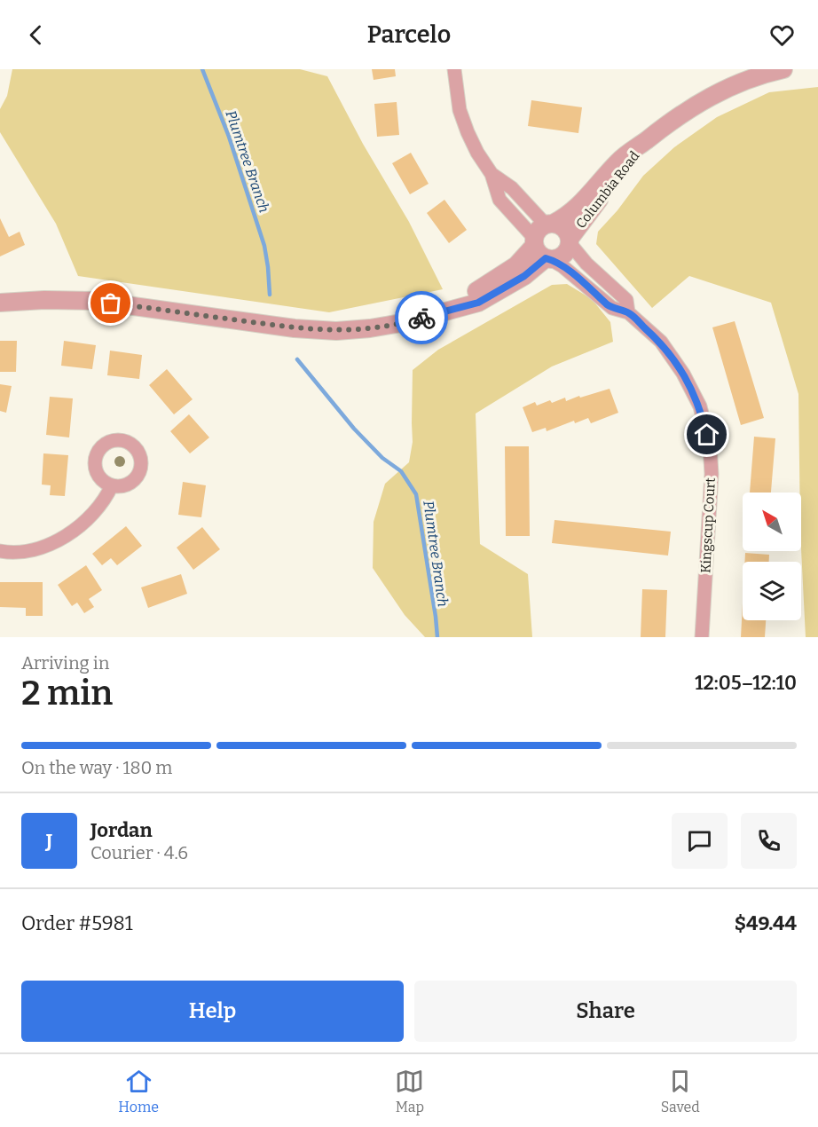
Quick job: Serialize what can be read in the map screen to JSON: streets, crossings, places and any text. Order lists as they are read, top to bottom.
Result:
{
  "streets": {
    "street": ["Columbia Road", "Kingscup Court"]
  },
  "crossings": [
    ["Columbia Road", "Kingscup Court"]
  ],
  "water": ["Plumtree Branch"],
  "north": "top left",
  "page": {
    "header": "Parcelo",
    "heading": ["2 min", "Arriving in", "12:05–12:10"],
    "panel": [
      "Jordan",
      "Courier · 4.6",
      "Order #5981",
      "$49.44"
    ],
    "bar": "On the way · 180 m",
    "round": "J",
    "buttons": ["Help", "Share"],
    "tabs": ["Home", "Map", "Saved"]
  }
}
